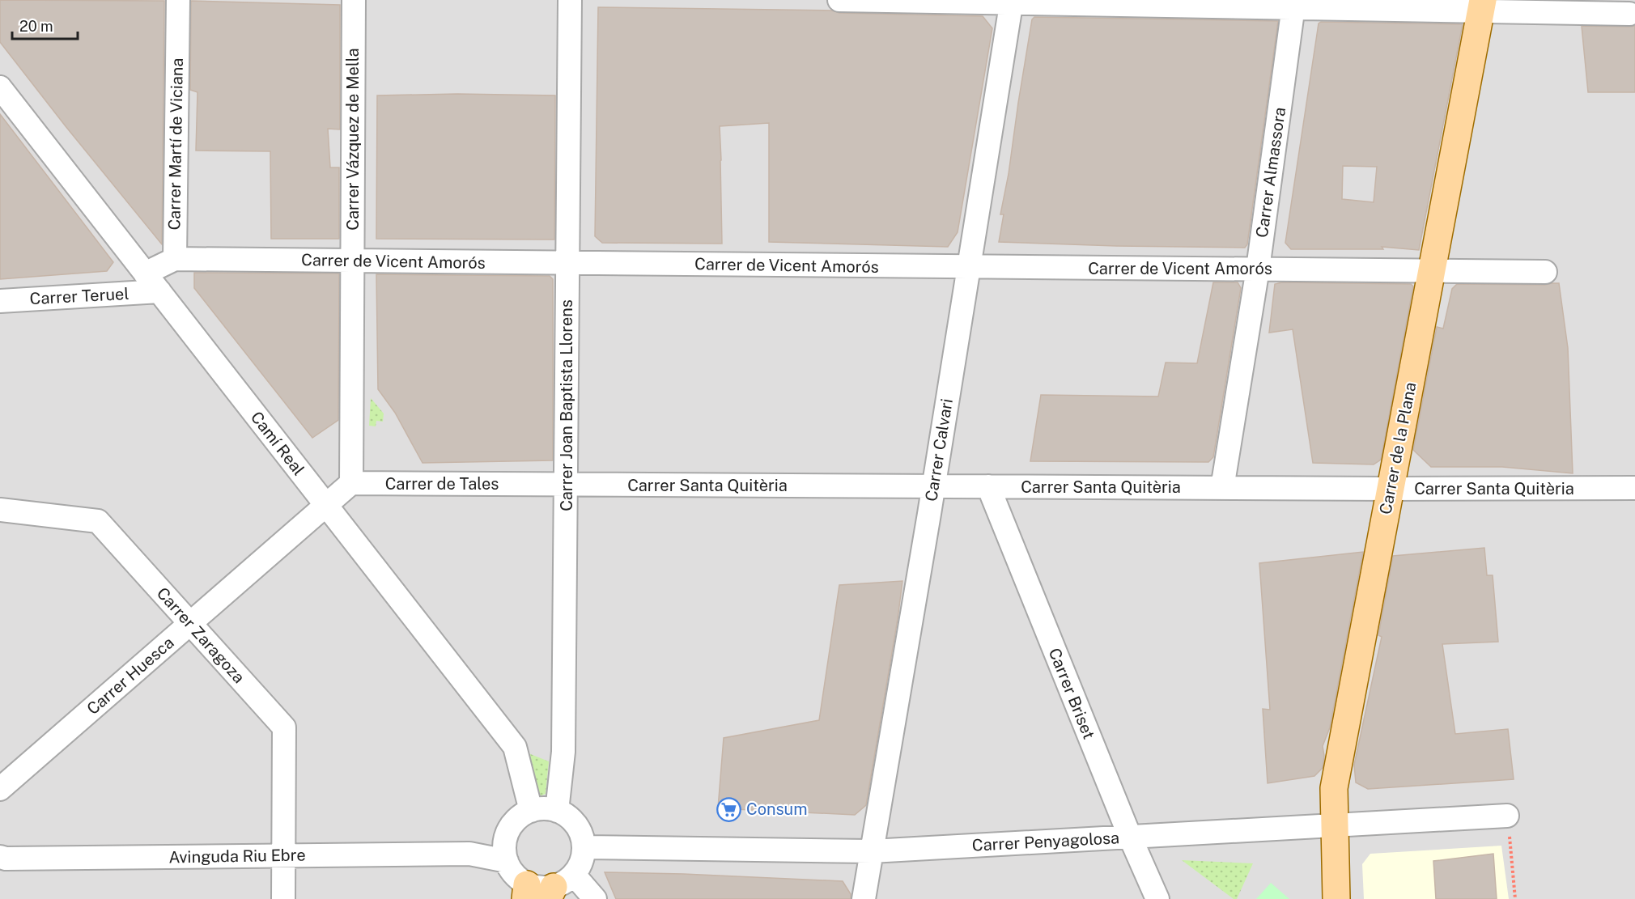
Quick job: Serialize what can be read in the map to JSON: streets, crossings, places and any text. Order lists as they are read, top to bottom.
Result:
{
  "streets": {
    "main road": ["Carrer de la Plana"],
    "street": [
      "Carrer Vázquez de Mella",
      "Carrer Martí de Viciana",
      "Carrer Almassora",
      "Carrer de Vicent Amorós",
      "Carrer Teruel",
      "Carrer Joan Baptista Llorens",
      "Camí Real",
      "Carrer Calvari",
      "Carrer de Tales",
      "Carrer Santa Quitèria",
      "Carrer Zaragoza",
      "Carrer Huesca",
      "Carrer Briset",
      "Carrer Penyagolosa",
      "Avinguda Riu Ebre"
    ]
  },
  "crossings": [
    ["Carrer Vázquez de Mella", "Carrer de Vicent Amorós"],
    ["Carrer Vázquez de Mella", "Carrer de Tales"],
    ["Carrer Martí de Viciana", "Carrer de Vicent Amorós"],
    ["Carrer Almassora", "Carrer de Vicent Amorós"],
    ["Carrer Almassora", "Carrer Santa Quitèria"],
    ["Carrer de Vicent Amorós", "Carrer Joan Baptista Llorens"],
    ["Carrer de Vicent Amorós", "Camí Real"],
    ["Carrer de Vicent Amorós", "Carrer de la Plana"],
    ["Carrer de Vicent Amorós", "Carrer Calvari"],
    ["Carrer Teruel", "Camí Real"],
    ["Carrer Joan Baptista Llorens", "Camí Real"],
    ["Carrer Joan Baptista Llorens", "Carrer de Tales"],
    ["Carrer Joan Baptista Llorens", "Carrer Santa Quitèria"],
    ["Carrer Joan Baptista Llorens", "Carrer Penyagolosa"],
    ["Carrer Joan Baptista Llorens", "Avinguda Riu Ebre"],
    ["Camí Real", "Carrer Huesca"],
    ["Camí Real", "Carrer Penyagolosa"],
    ["Camí Real", "Avinguda Riu Ebre"],
    ["Carrer de la Plana", "Carrer Santa Quitèria"],
    ["Carrer de la Plana", "Carrer Penyagolosa"],
    ["Carrer Calvari", "Carrer Santa Quitèria"],
    ["Carrer Calvari", "Carrer Penyagolosa"],
    ["Carrer de Tales", "Carrer Santa Quitèria"],
    ["Carrer Santa Quitèria", "Carrer Briset"],
    ["Carrer Zaragoza", "Carrer Huesca"],
    ["Carrer Zaragoza", "Avinguda Riu Ebre"],
    ["Carrer Briset", "Carrer Penyagolosa"],
    ["Carrer Penyagolosa", "Avinguda Riu Ebre"]
  ],
  "places": {
    "supermarket": ["Consum"]
  },
  "scale_bar": "20 m"
}
